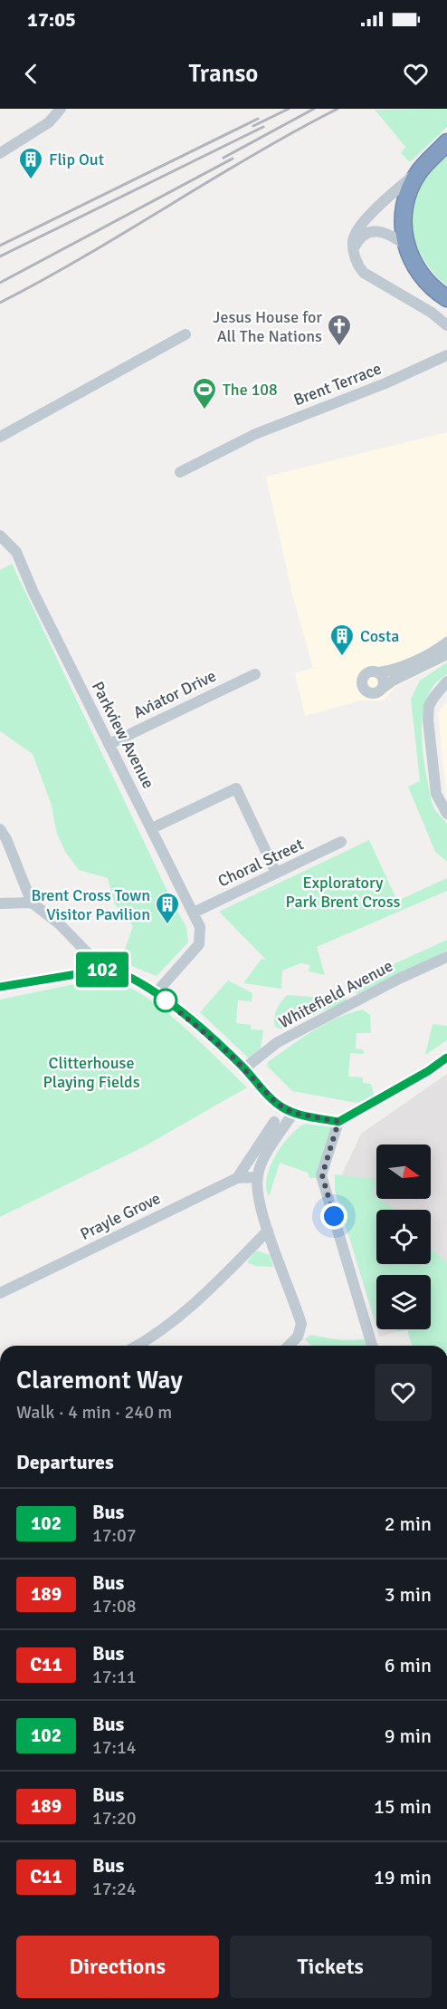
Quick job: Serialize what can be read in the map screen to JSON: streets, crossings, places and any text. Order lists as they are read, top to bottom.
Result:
{
  "streets": {
    "street": [
      "Brent Terrace",
      "Aviator Drive",
      "Parkview Avenue",
      "Choral Street",
      "Whitefield Avenue",
      "Prayle Grove"
    ]
  },
  "crossings": [
    ["Aviator Drive", "Parkview Avenue"],
    ["Parkview Avenue", "Choral Street"]
  ],
  "parks": ["Exploratory Park Brent Cross", "Clitterhouse Playing Fields"],
  "places": {
    "building": ["Flip Out", "Costa", "Brent Cross Town Visitor Pavilion"],
    "church": ["Jesus House for All The Nations"],
    "sports": ["The 108"]
  },
  "lines": ["bus line 102"],
  "north": "right",
  "page": {
    "status": "17:05",
    "header": "Transo",
    "on_map": "102",
    "heading": [
      ["Claremont Way", "Walk · 4 min · 240 m"],
      "Departures"
    ],
    "list": [
      {
        "mark": "102",
        "name": "Bus",
        "note": "17:07",
        "value": "2 min"
      },
      {
        "mark": "189",
        "name": "Bus",
        "note": "17:08",
        "value": "3 min"
      },
      {
        "mark": "C11",
        "name": "Bus",
        "note": "17:11",
        "value": "6 min"
      },
      {
        "mark": "102",
        "name": "Bus",
        "note": "17:14",
        "value": "9 min"
      },
      {
        "mark": "189",
        "name": "Bus",
        "note": "17:20",
        "value": "15 min"
      },
      {
        "mark": "C11",
        "name": "Bus",
        "note": "17:24",
        "value": "19 min"
      }
    ],
    "buttons": ["Directions", "Tickets"]
  }
}
